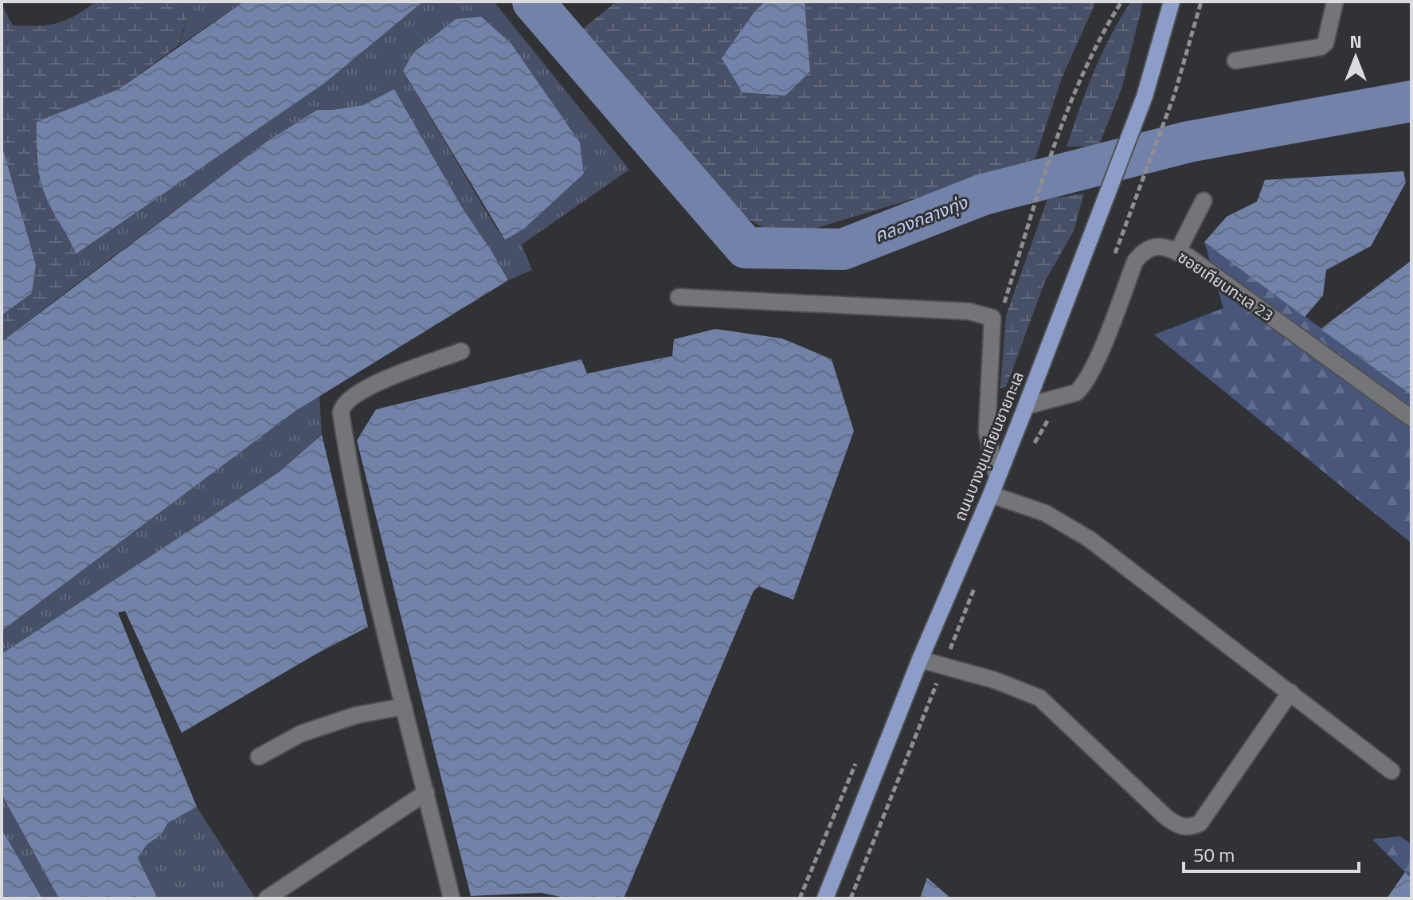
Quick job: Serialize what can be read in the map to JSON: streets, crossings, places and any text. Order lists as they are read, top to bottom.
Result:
{
  "streets": {
    "main road": ["ถนนบางขุนเทียนชายทะเล"],
    "street": ["ซอยเทียนทะเล 23"]
  },
  "crossings": [
    ["ซอยเทียนทะเล 23", "ถนนบางขุนเทียนชายทะเล"]
  ],
  "water": ["คลองกลางทุ่ง"],
  "scale_bar": "50 m",
  "north": "top"
}
